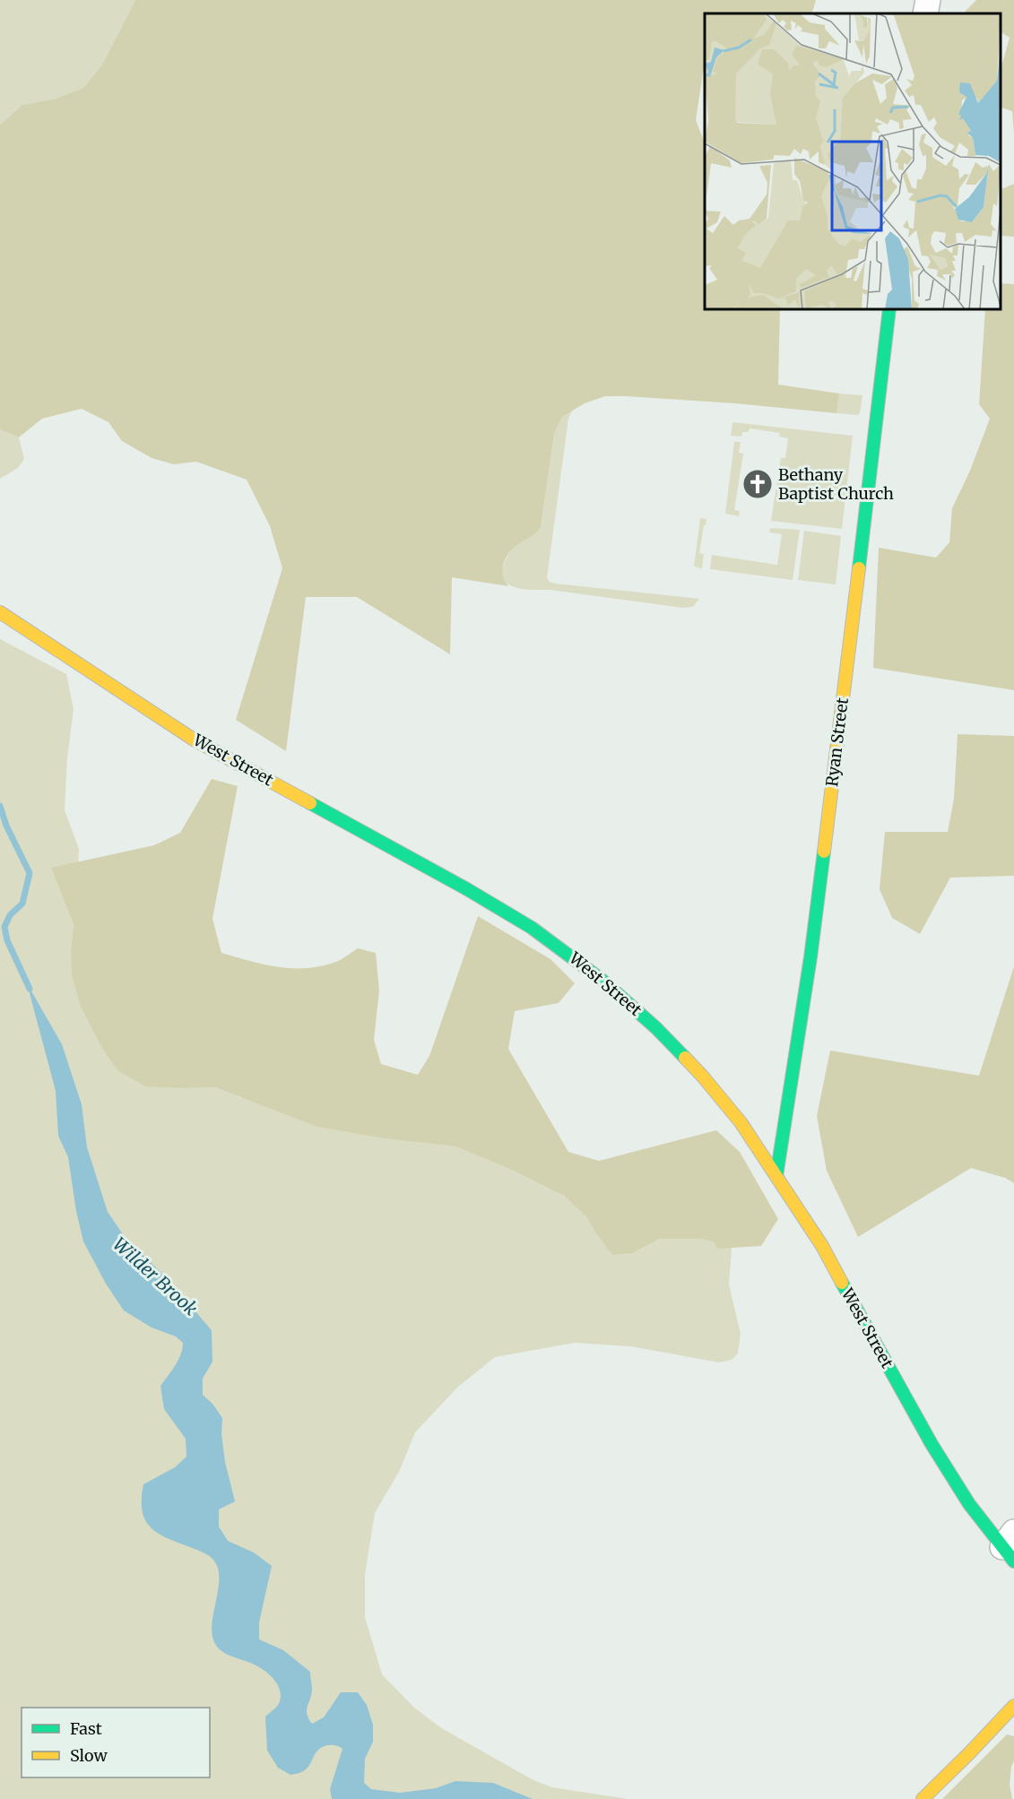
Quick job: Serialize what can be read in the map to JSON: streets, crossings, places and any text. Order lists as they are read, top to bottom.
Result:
{
  "streets": {
    "main road": ["Ryan Street", "West Street"]
  },
  "crossings": [
    ["Ryan Street", "West Street"]
  ],
  "water": ["Wilder Brook"],
  "places": {
    "church": ["Bethany Baptist Church"]
  },
  "legend": ["Fast", "Slow"]
}
